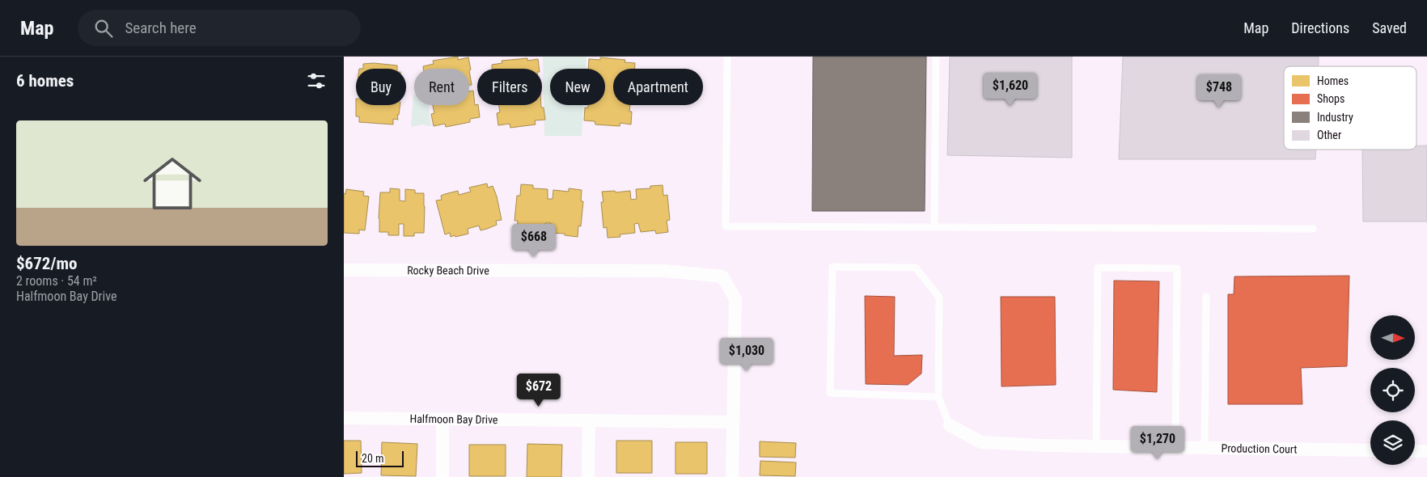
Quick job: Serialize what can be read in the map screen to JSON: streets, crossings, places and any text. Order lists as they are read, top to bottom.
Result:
{
  "streets": {
    "street": ["Rocky Beach Drive", "Halfmoon Bay Drive", "Production Court"]
  },
  "crossings": [
    ["Rocky Beach Drive", "Halfmoon Bay Drive"]
  ],
  "legend": [
    "Homes",
    "Shops",
    "Industry",
    "Other"
  ],
  "scale_bar": "20 m",
  "north": "right",
  "page": {
    "header": "Map",
    "search": "Search here",
    "nav": ["Map", "Directions", "Saved"],
    "heading": "6 homes",
    "chip": [
      "Buy",
      "Rent",
      "Filters",
      "New",
      "Apartment"
    ],
    "price": [
      "$1,620",
      "$748",
      "$668",
      "$1,030",
      "$672",
      "$1,270"
    ],
    "list": [
      {
        "name": "$672/mo",
        "note": "2 rooms · 54 m² · Halfmoon Bay Drive"
      }
    ],
    "scale": "20 m"
  }
}
